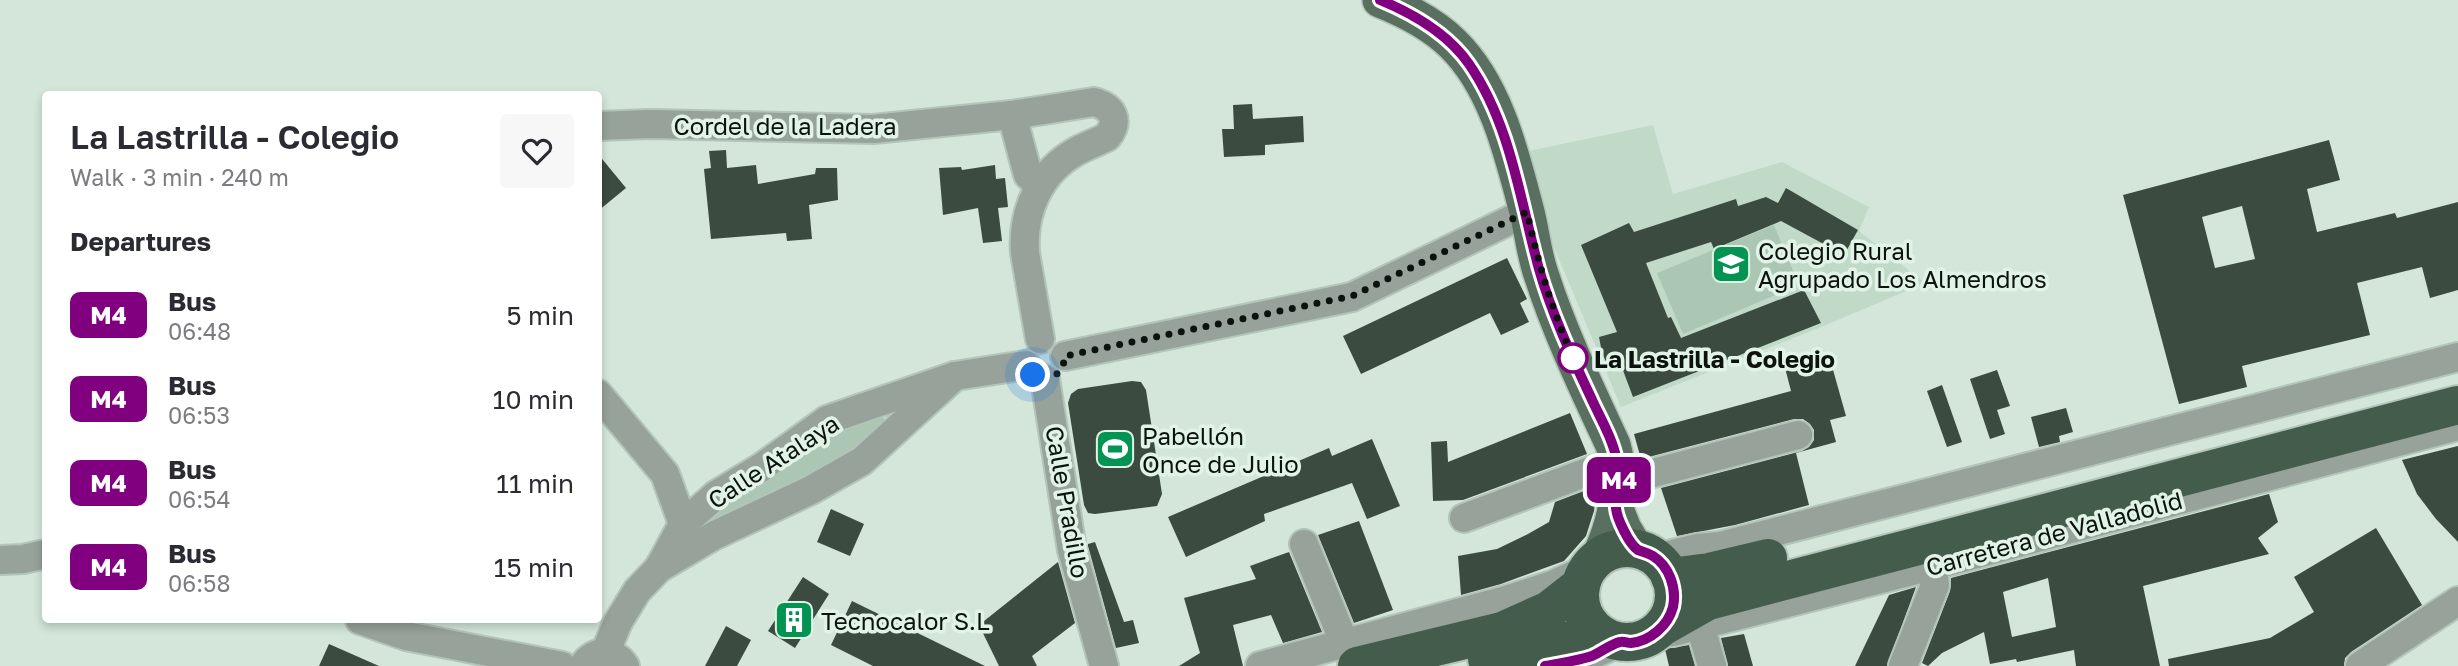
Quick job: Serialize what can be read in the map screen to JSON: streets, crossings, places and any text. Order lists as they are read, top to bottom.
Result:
{
  "streets": {
    "highway": ["Carretera de Valladolid"],
    "street": ["Cordel de la Ladera", "Calle Atalaya", "Calle Pradillo"]
  },
  "crossings": [
    ["Cordel de la Ladera", "Calle Atalaya"],
    ["Cordel de la Ladera", "Calle Pradillo"],
    ["Calle Atalaya", "Calle Pradillo"]
  ],
  "places": {
    "school or university": ["Colegio Rural Agrupado Los Almendros"],
    "other": ["La Lastrilla - Colegio"],
    "sports": ["Pabellón Once de Julio"],
    "building": ["Tecnocalor S.L"]
  },
  "lines": ["bus line M4"],
  "page": {
    "on_map": "M4",
    "heading": [
      ["La Lastrilla - Colegio", "Walk · 3 min · 240 m"],
      "Departures"
    ],
    "list": [
      {
        "mark": "M4",
        "name": "Bus",
        "note": "06:48",
        "value": "5 min"
      },
      {
        "mark": "M4",
        "name": "Bus",
        "note": "06:53",
        "value": "10 min"
      },
      {
        "mark": "M4",
        "name": "Bus",
        "note": "06:54",
        "value": "11 min"
      },
      {
        "mark": "M4",
        "name": "Bus",
        "note": "06:58",
        "value": "15 min"
      }
    ]
  }
}
